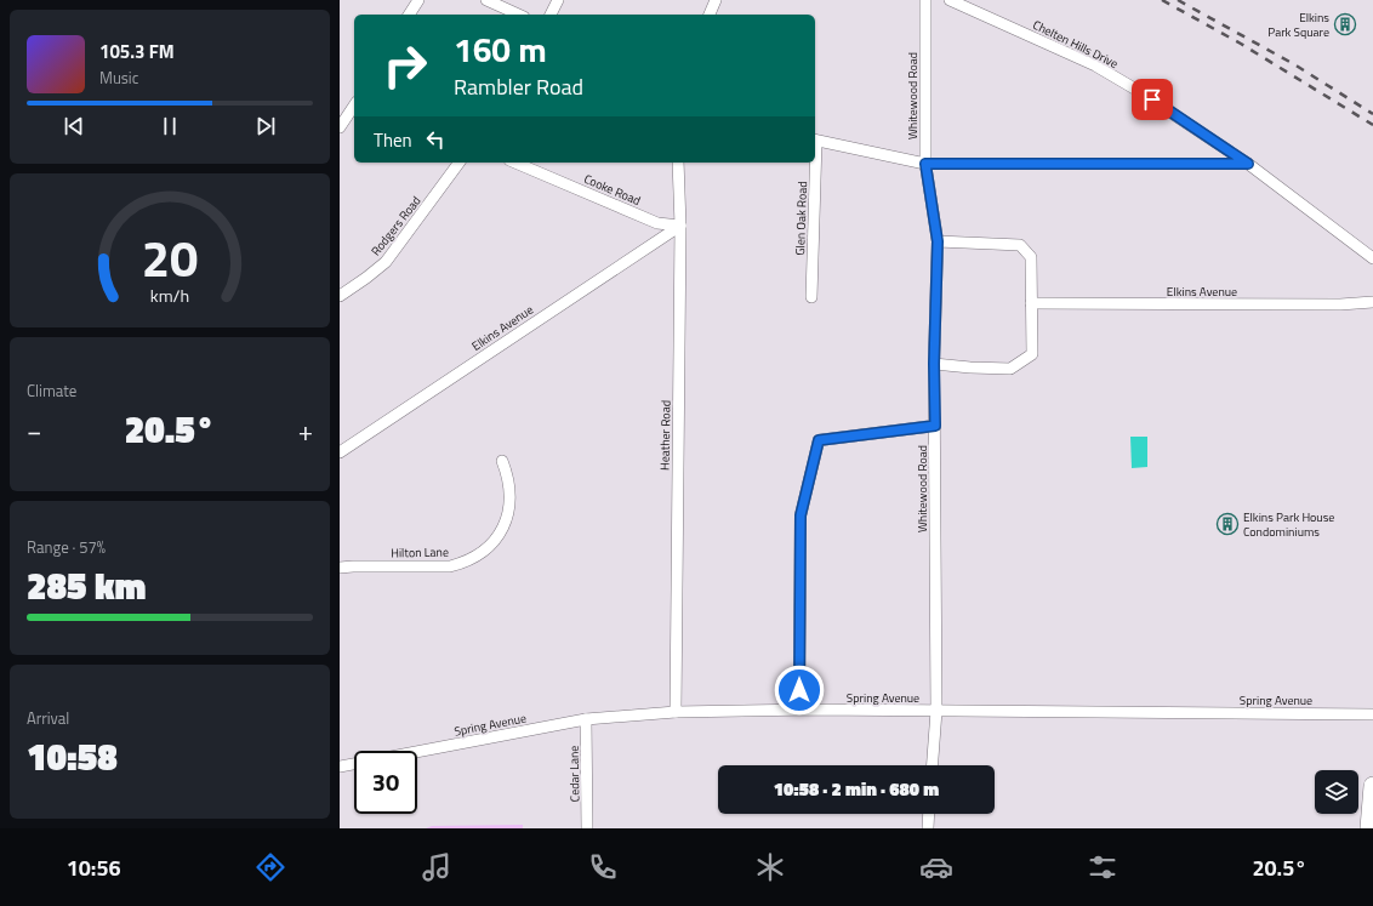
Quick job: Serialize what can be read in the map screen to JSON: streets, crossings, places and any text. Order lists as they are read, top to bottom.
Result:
{
  "streets": {
    "street": [
      "Chelten Hills Drive",
      "Whitewood Road",
      "Cooke Road",
      "Glen Oak Road",
      "Rodgers Road",
      "Elkins Avenue",
      "Heather Road",
      "Hilton Lane",
      "Spring Avenue",
      "Cedar Lane"
    ]
  },
  "crossings": [
    ["Whitewood Road", "Spring Avenue"],
    ["Cooke Road", "Elkins Avenue"],
    ["Cooke Road", "Heather Road"],
    ["Elkins Avenue", "Heather Road"],
    ["Heather Road", "Spring Avenue"],
    ["Spring Avenue", "Cedar Lane"]
  ],
  "places": {
    "building": ["Elkins Park Square", "Elkins Park House Condominiums"]
  },
  "page": {
    "turn": ["160 m", "Rambler Road"],
    "song": ["105.3 FM", "Music"],
    "then": "Then",
    "tile": [
      "Climate",
      ["Range · 57%", "285 km"],
      ["Arrival", "10:58"]
    ],
    "heat": ["−", "20.5°", "+"],
    "limit": "30",
    "trip": "10:58 · 2 min · 680 m",
    "tabs": ["10:56", "20.5°"],
    "gauge": ["20", "km/h"]
  }
}
